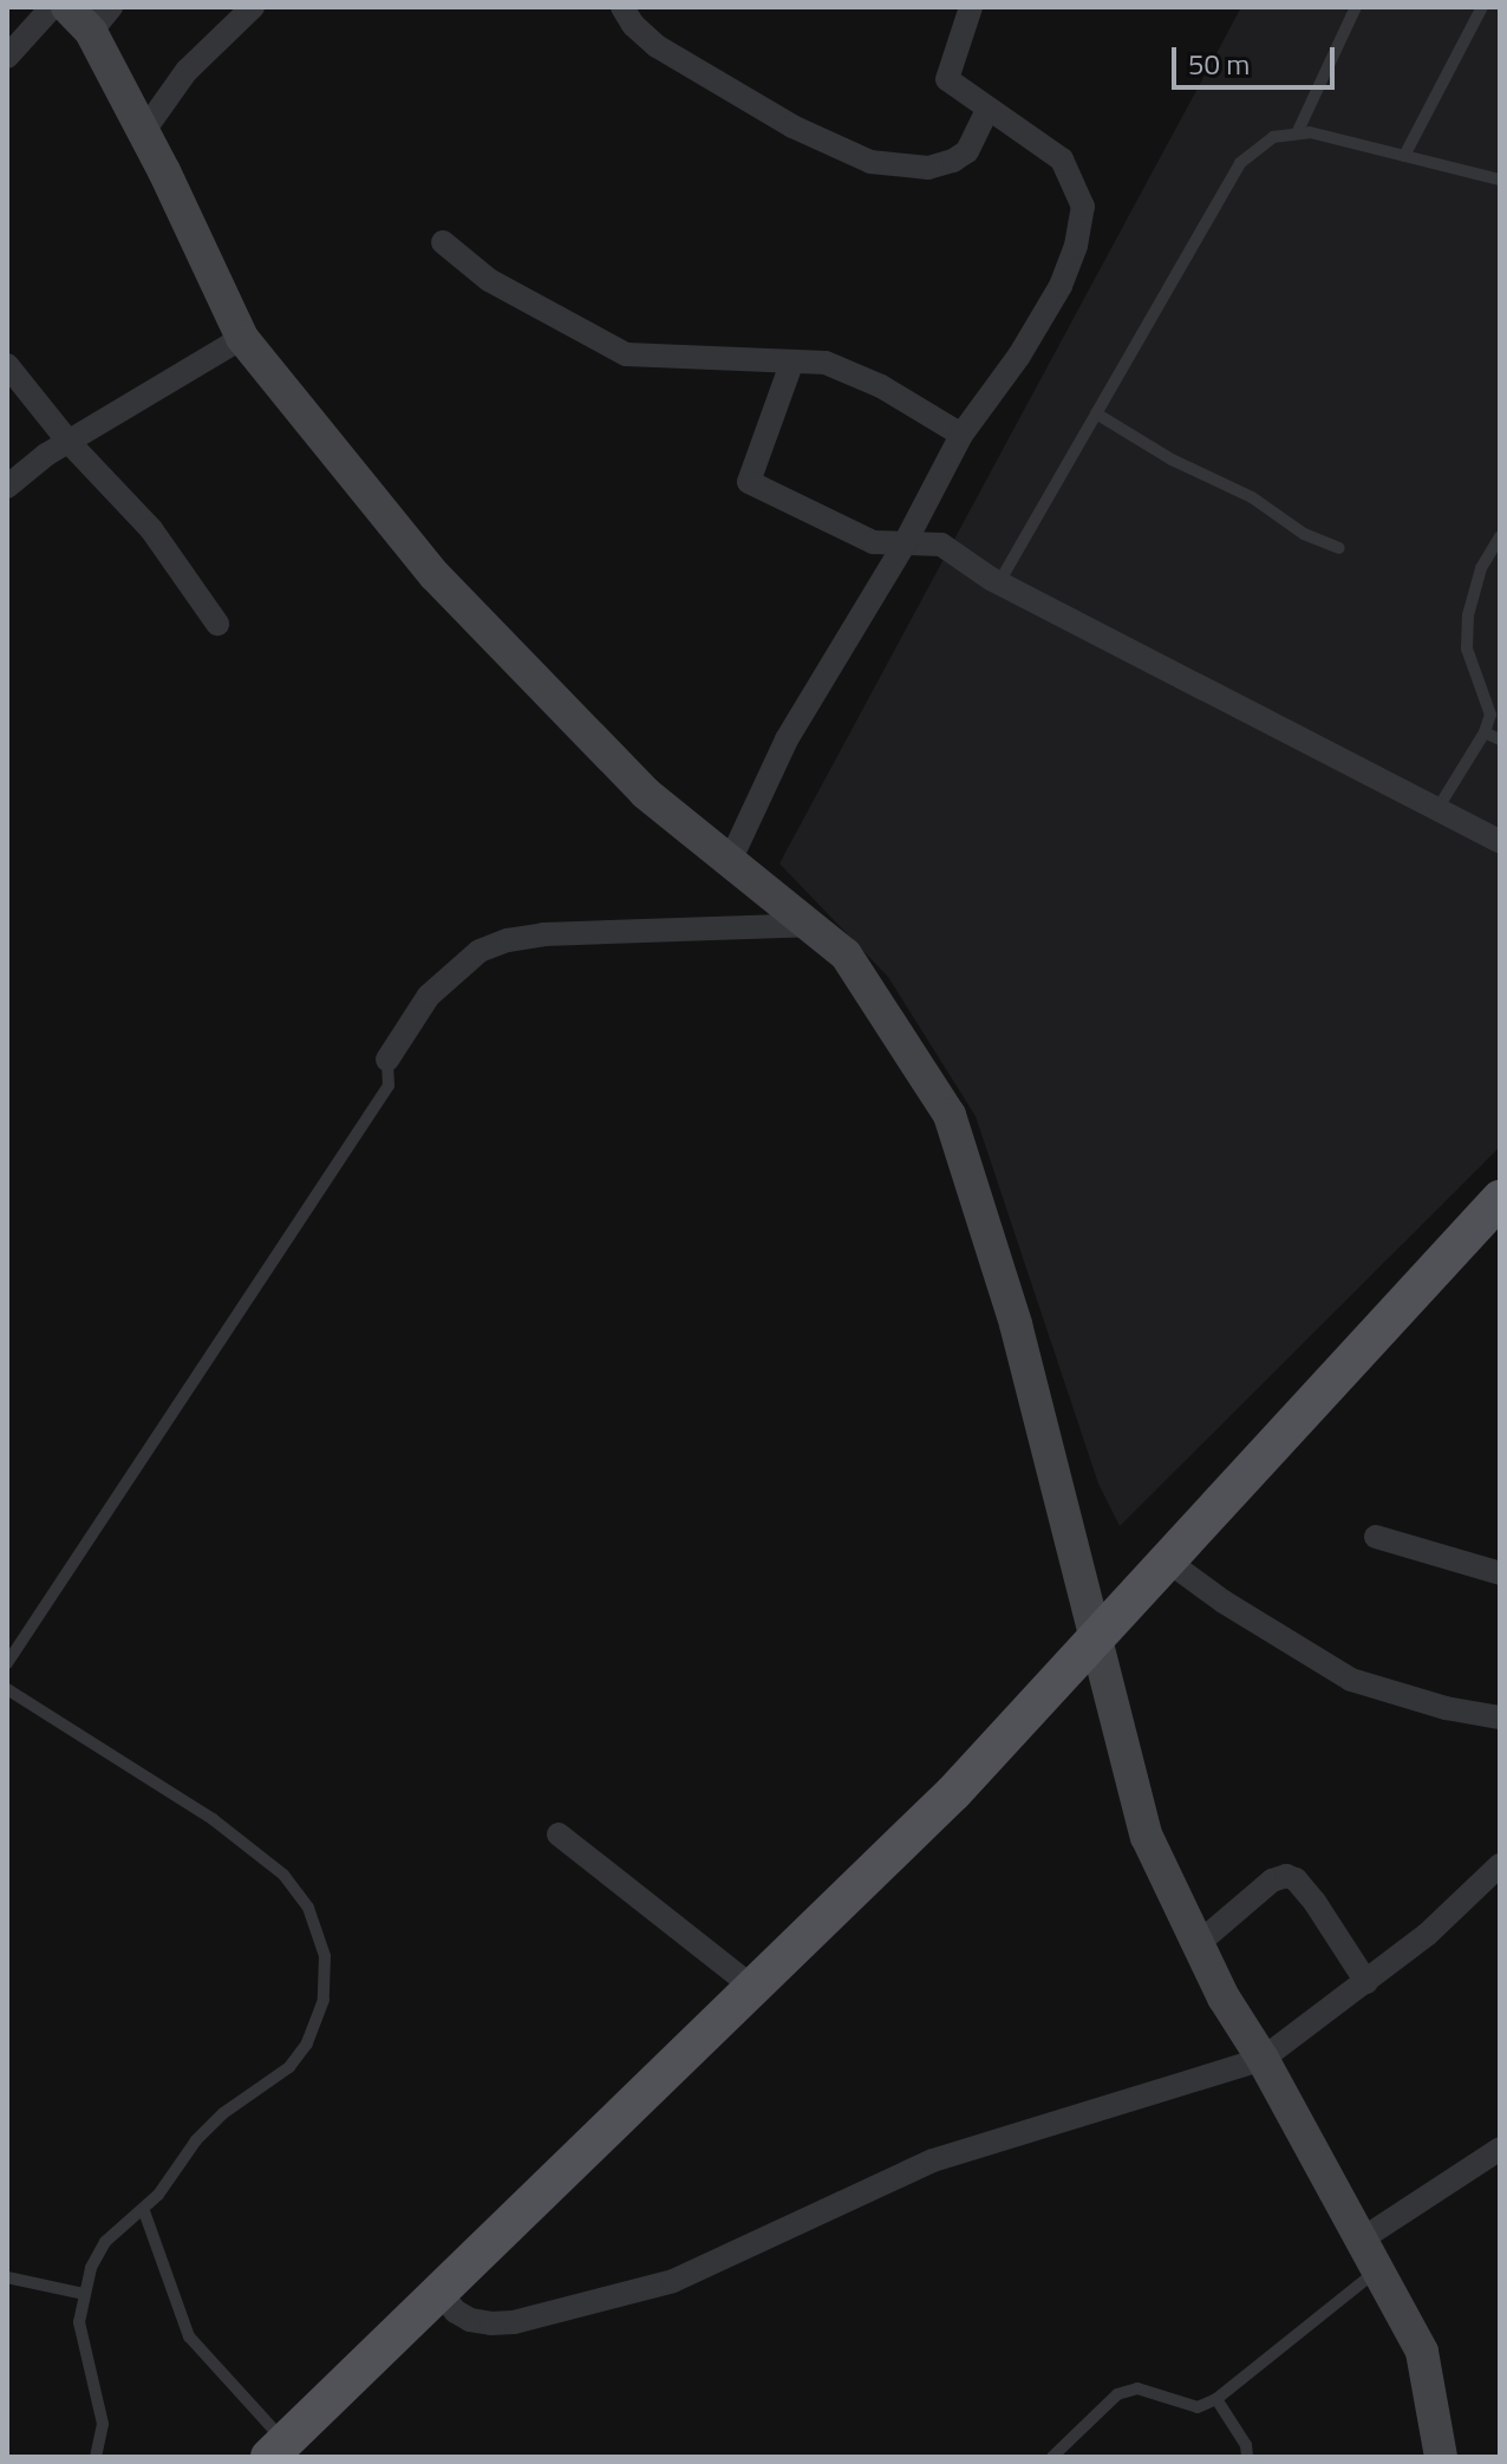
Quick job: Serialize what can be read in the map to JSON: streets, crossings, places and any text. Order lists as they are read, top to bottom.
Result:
{
  "scale_bar": "50 m"
}
